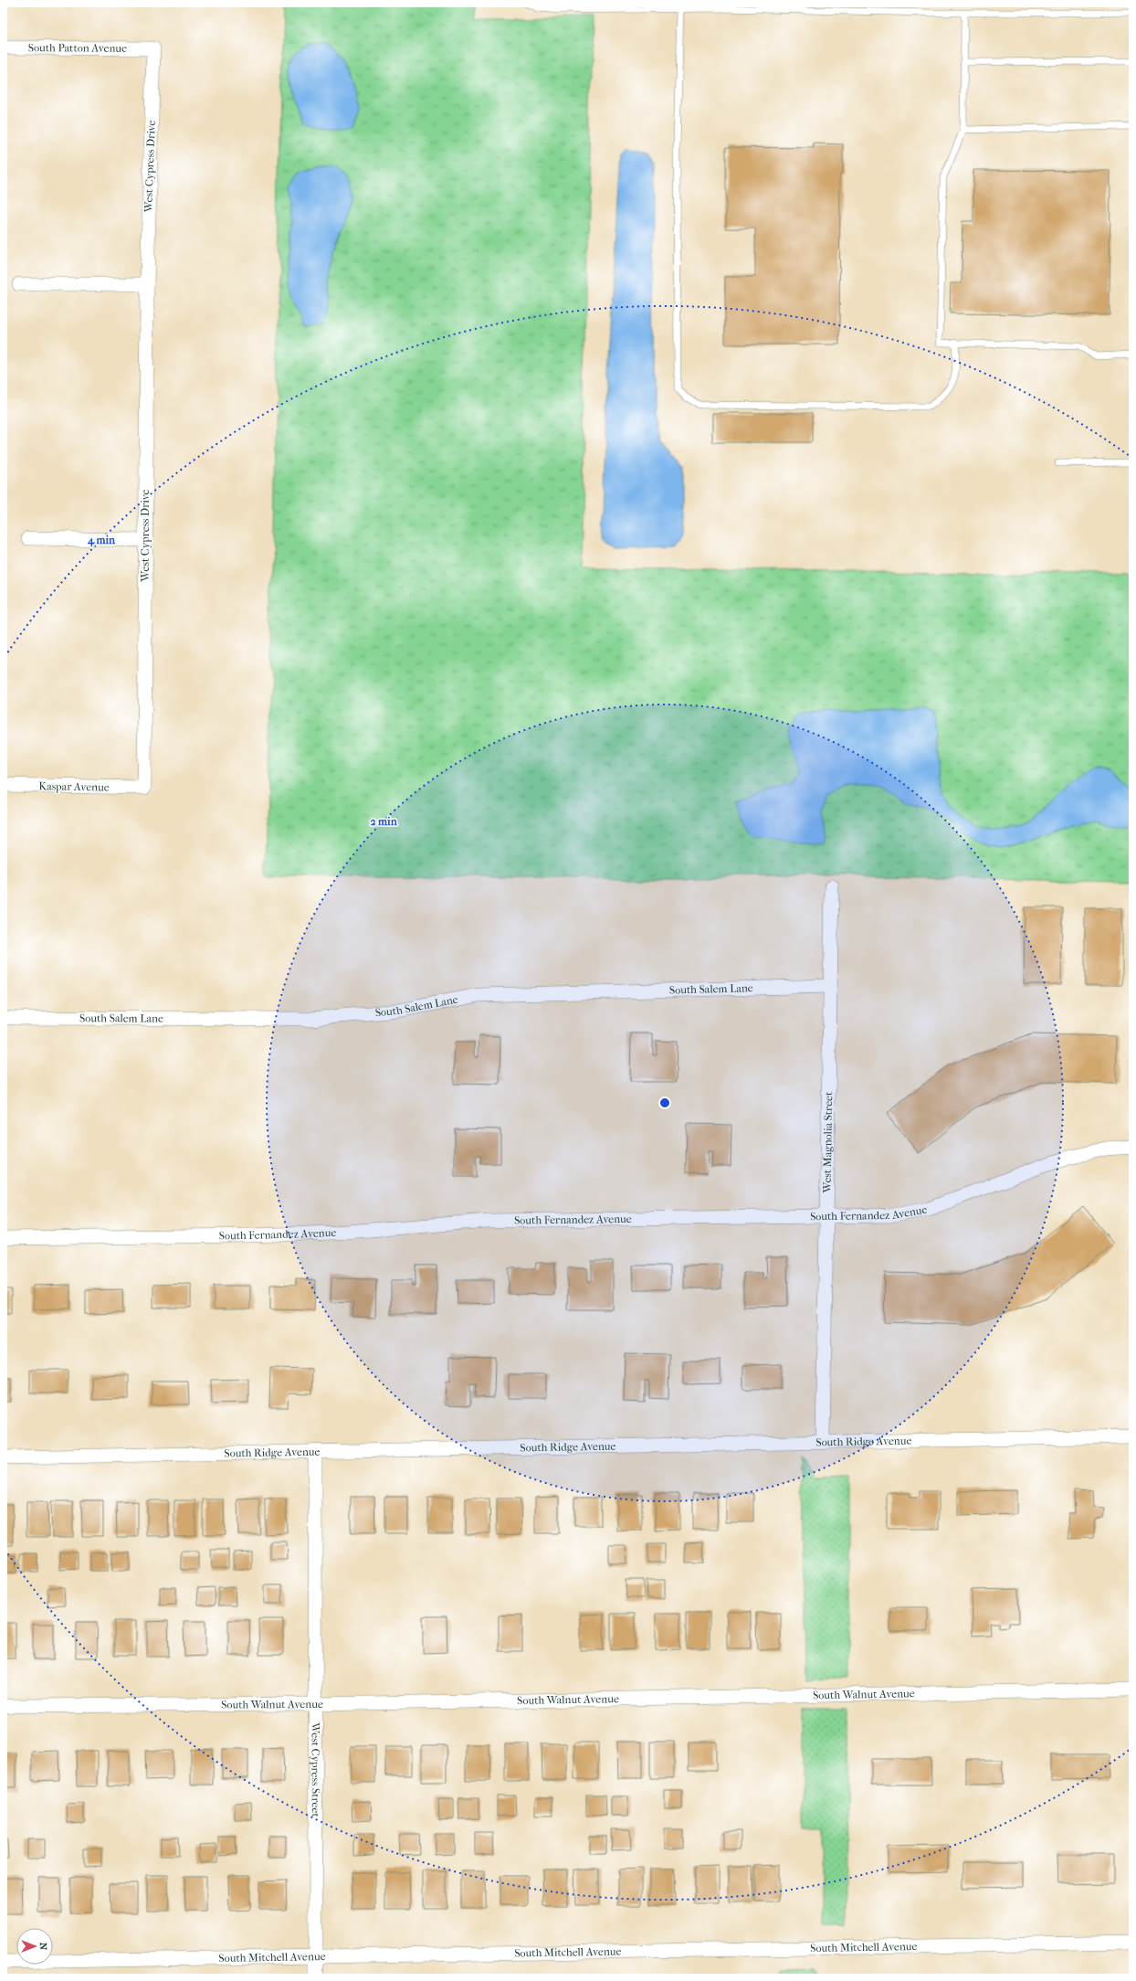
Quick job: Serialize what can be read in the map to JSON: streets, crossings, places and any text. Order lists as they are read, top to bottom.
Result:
{
  "streets": {
    "street": [
      "South Patton Avenue",
      "West Cypress Drive",
      "Kaspar Avenue",
      "South Salem Lane",
      "West Magnolia Street",
      "South Fernandez Avenue",
      "South Ridge Avenue",
      "South Walnut Avenue",
      "West Cypress Street",
      "South Mitchell Avenue"
    ]
  },
  "crossings": [
    ["South Patton Avenue", "West Cypress Drive"],
    ["West Cypress Drive", "Kaspar Avenue"],
    ["South Salem Lane", "West Magnolia Street"],
    ["West Magnolia Street", "South Fernandez Avenue"],
    ["West Magnolia Street", "South Ridge Avenue"],
    ["South Ridge Avenue", "West Cypress Street"],
    ["South Walnut Avenue", "West Cypress Street"],
    ["West Cypress Street", "South Mitchell Avenue"]
  ],
  "north": "right",
  "rings": ["4 min", "2 min"]
}
